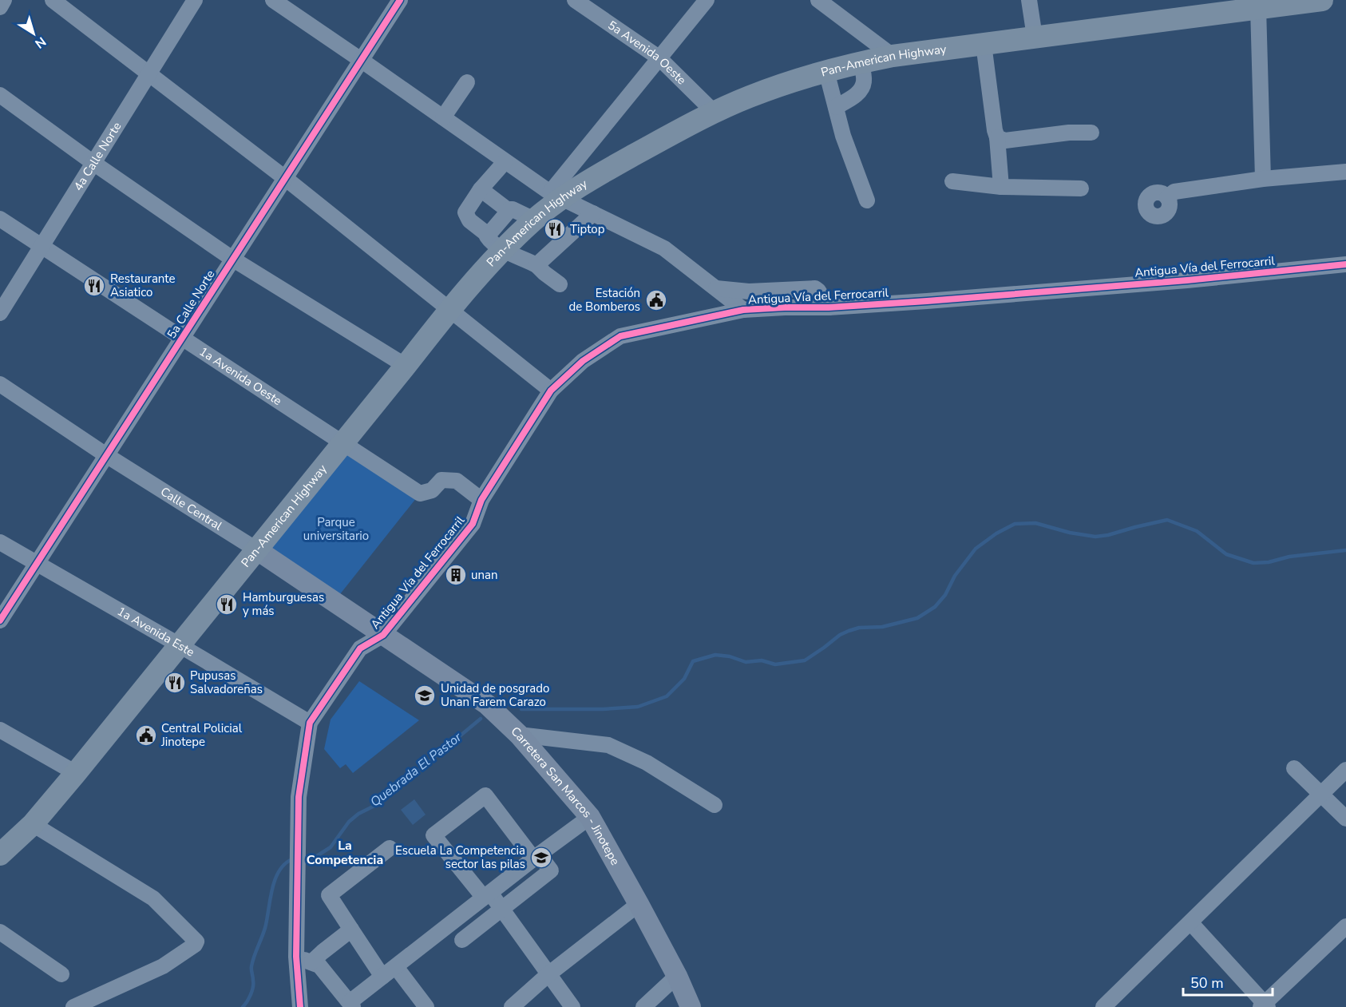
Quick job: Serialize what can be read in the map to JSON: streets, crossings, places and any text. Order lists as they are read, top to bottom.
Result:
{
  "streets": {
    "highway": ["Pan-American Highway"],
    "main road": ["Calle Central", "Carretera San Marcos - Jinotepe"],
    "street": [
      "5a Avenida Oeste",
      "4a Calle Norte",
      "Antigua Vía del Ferrocarril",
      "5a Calle Norte",
      "1a Avenida Oeste",
      "1a Avenida Este"
    ]
  },
  "crossings": [
    ["5a Avenida Oeste", "Pan-American Highway"],
    ["Pan-American Highway", "1a Avenida Oeste"],
    ["Pan-American Highway", "Calle Central"],
    ["Pan-American Highway", "1a Avenida Este"],
    ["4a Calle Norte", "1a Avenida Oeste"],
    ["Antigua Vía del Ferrocarril", "1a Avenida Oeste"],
    ["Antigua Vía del Ferrocarril", "Calle Central"],
    ["Antigua Vía del Ferrocarril", "1a Avenida Este"],
    ["Antigua Vía del Ferrocarril", "Carretera San Marcos - Jinotepe"],
    ["5a Calle Norte", "1a Avenida Oeste"],
    ["5a Calle Norte", "Calle Central"],
    ["5a Calle Norte", "1a Avenida Este"],
    ["Calle Central", "Carretera San Marcos - Jinotepe"]
  ],
  "districts": ["La Competencia"],
  "water": ["Quebrada El Pastor"],
  "parks": ["Parque universitario"],
  "places": {
    "restaurant": [
      "Tiptop",
      "Restaurante Asiatico",
      "Hamburguesas y más",
      "Pupusas Salvadoreñas"
    ],
    "public building": ["Estación de Bomberos", "Central Policial Jinotepe"],
    "building": ["unan"],
    "school or university": ["Unidad de posgrado Unan Farem Carazo", "Escuela La Competencia sector las pilas"]
  },
  "scale_bar": "50 m",
  "north": "bottom right"
}
